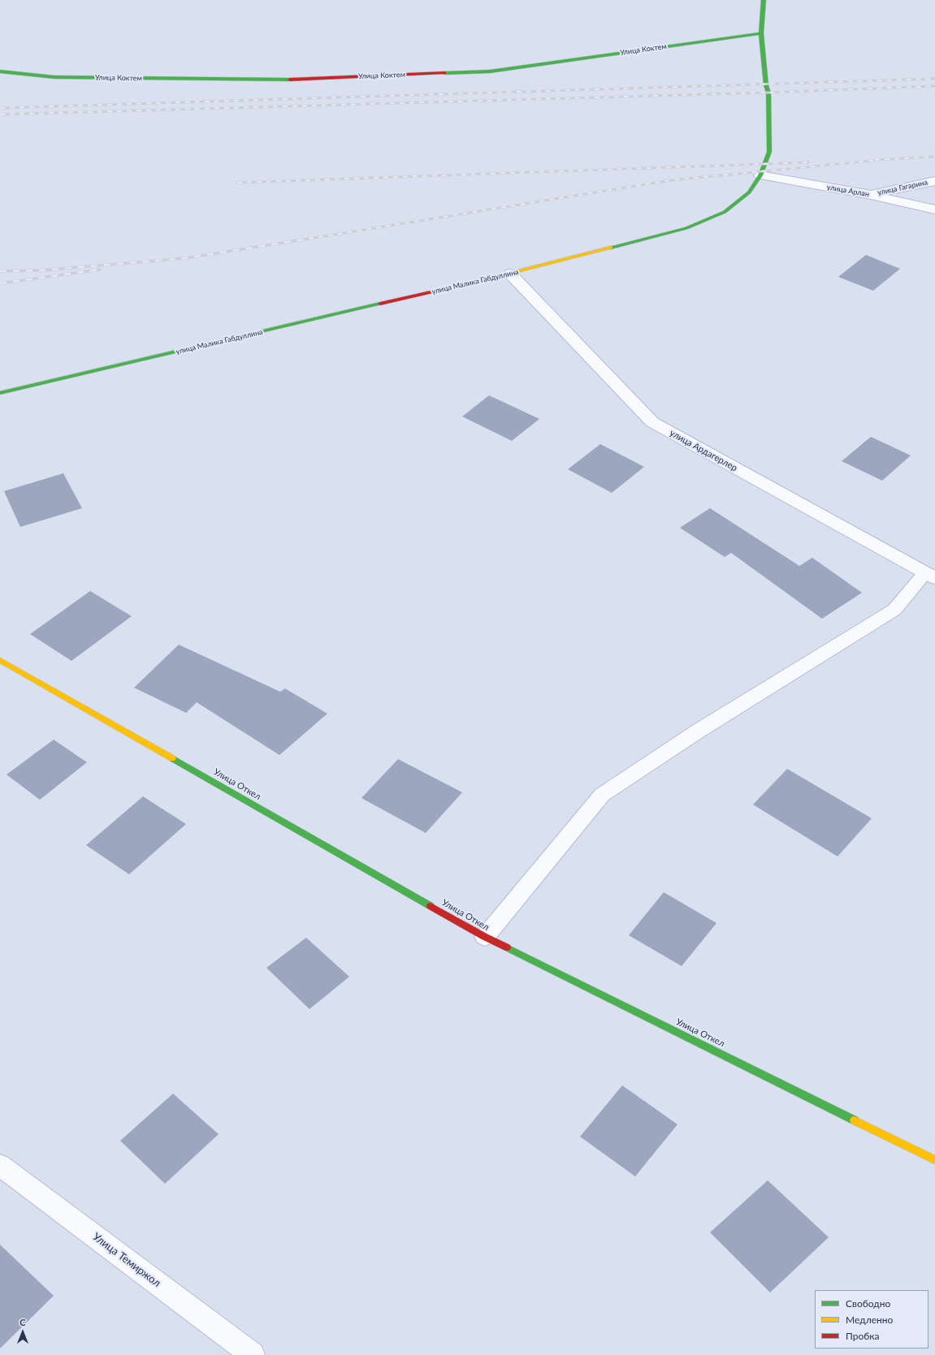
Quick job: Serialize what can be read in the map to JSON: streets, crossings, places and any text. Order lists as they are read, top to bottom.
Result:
{
  "streets": {
    "street": [
      "Улица Коктем",
      "улица Гагарина",
      "улица Арлан",
      "улица Малика Габдуллина",
      "улица Ардагерлер",
      "Улица Откел",
      "Улица Темиржол"
    ]
  },
  "crossings": [
    ["Улица Коктем", "улица Малика Габдуллина"],
    ["улица Гагарина", "улица Арлан"],
    ["улица Арлан", "улица Малика Габдуллина"],
    ["улица Малика Габдуллина", "улица Ардагерлер"]
  ],
  "legend": ["Свободно", "Медленно", "Пробка"],
  "north": "top"
}
